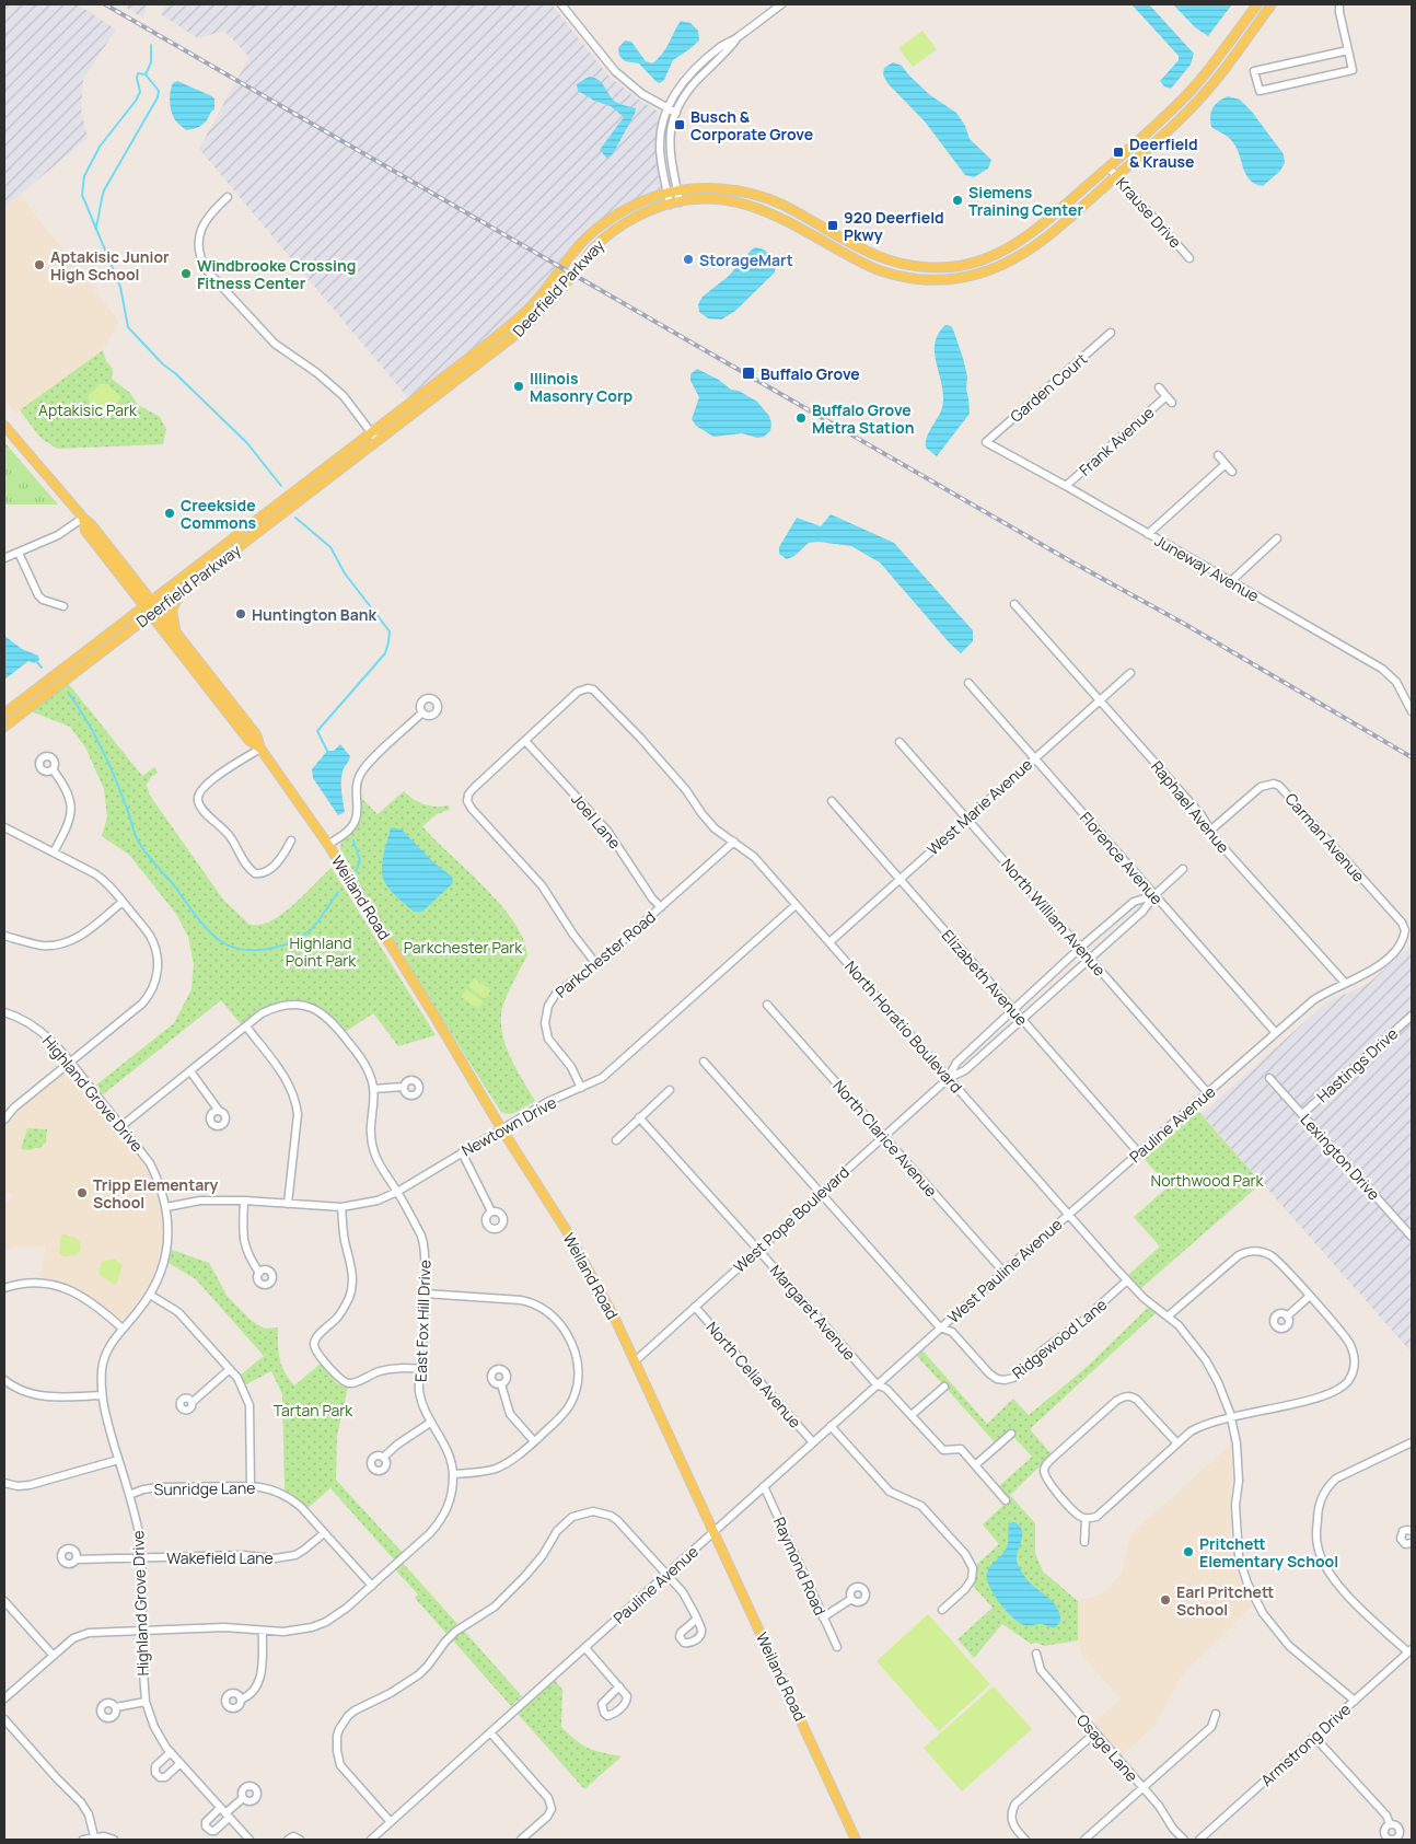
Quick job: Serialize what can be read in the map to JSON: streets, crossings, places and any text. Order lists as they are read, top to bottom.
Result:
{
  "streets": {
    "main road": ["Deerfield Parkway", "Weiland Road"],
    "street": [
      "Krause Drive",
      "Garden Court",
      "Frank Avenue",
      "Juneway Avenue",
      "West Marie Avenue",
      "Raphael Avenue",
      "Joel Lane",
      "Carman Avenue",
      "Florence Avenue",
      "North William Avenue",
      "Parkchester Road",
      "Elizabeth Avenue",
      "North Horatio Boulevard",
      "Hastings Drive",
      "Highland Grove Drive",
      "Pauline Avenue",
      "Newtown Drive",
      "North Clarice Avenue",
      "Lexington Drive",
      "West Pope Boulevard",
      "West Pauline Avenue",
      "Margaret Avenue",
      "East Fox Hill Drive",
      "Ridgewood Lane",
      "North Celia Avenue",
      "Sunridge Lane",
      "Wakefield Lane",
      "Raymond Road",
      "Armstrong Drive",
      "Osage Lane"
    ]
  },
  "crossings": [
    ["Krause Drive", "Deerfield Parkway"],
    ["Deerfield Parkway", "Weiland Road"],
    ["Garden Court", "Juneway Avenue"],
    ["Frank Avenue", "Juneway Avenue"],
    ["West Marie Avenue", "Raphael Avenue"],
    ["West Marie Avenue", "Florence Avenue"],
    ["West Marie Avenue", "North William Avenue"],
    ["West Marie Avenue", "Elizabeth Avenue"],
    ["West Marie Avenue", "North Horatio Boulevard"],
    ["Raphael Avenue", "Carman Avenue"],
    ["Joel Lane", "Parkchester Road"],
    ["Joel Lane", "North Horatio Boulevard"],
    ["Florence Avenue", "Pauline Avenue"],
    ["Florence Avenue", "West Pope Boulevard"],
    ["Weiland Road", "Pauline Avenue"],
    ["Weiland Road", "Newtown Drive"],
    ["Weiland Road", "West Pope Boulevard"],
    ["North William Avenue", "Pauline Avenue"],
    ["North William Avenue", "West Pope Boulevard"],
    ["Parkchester Road", "North Horatio Boulevard"],
    ["Parkchester Road", "Newtown Drive"],
    ["Elizabeth Avenue", "Pauline Avenue"],
    ["Elizabeth Avenue", "West Pope Boulevard"],
    ["North Horatio Boulevard", "Pauline Avenue"],
    ["North Horatio Boulevard", "Newtown Drive"],
    ["North Horatio Boulevard", "West Pope Boulevard"],
    ["North Horatio Boulevard", "West Pauline Avenue"],
    ["North Horatio Boulevard", "Ridgewood Lane"],
    ["North Horatio Boulevard", "Armstrong Drive"],
    ["Hastings Drive", "Lexington Drive"],
    ["Highland Grove Drive", "Newtown Drive"],
    ["Highland Grove Drive", "East Fox Hill Drive"],
    ["Highland Grove Drive", "Sunridge Lane"],
    ["Highland Grove Drive", "Wakefield Lane"],
    ["Pauline Avenue", "West Pauline Avenue"],
    ["Pauline Avenue", "Margaret Avenue"],
    ["Pauline Avenue", "Ridgewood Lane"],
    ["Pauline Avenue", "North Celia Avenue"],
    ["Pauline Avenue", "Raymond Road"],
    ["Newtown Drive", "East Fox Hill Drive"],
    ["North Clarice Avenue", "West Pope Boulevard"],
    ["North Clarice Avenue", "West Pauline Avenue"],
    ["West Pope Boulevard", "Margaret Avenue"],
    ["West Pope Boulevard", "North Celia Avenue"],
    ["West Pauline Avenue", "Ridgewood Lane"],
    ["East Fox Hill Drive", "Sunridge Lane"],
    ["Sunridge Lane", "Wakefield Lane"]
  ],
  "parks": [
    "Aptakisic Park",
    "Highland Point Park",
    "Parkchester Park",
    "Northwood Park",
    "Tartan Park"
  ],
  "places": {
    "transit": [
      "Busch & Corporate Grove",
      "Deerfield & Krause",
      "920 Deerfield Pkwy",
      "Buffalo Grove"
    ],
    "other": [
      "Siemens Training Center",
      "StorageMart",
      "Aptakisic Junior High School",
      "Windbrooke Crossing Fitness Center",
      "Illinois Masonry Corp",
      "Buffalo Grove Metra Station",
      "Creekside Commons",
      "Huntington Bank",
      "Tripp Elementary School",
      "Pritchett Elementary School",
      "Earl Pritchett School"
    ]
  }
}
